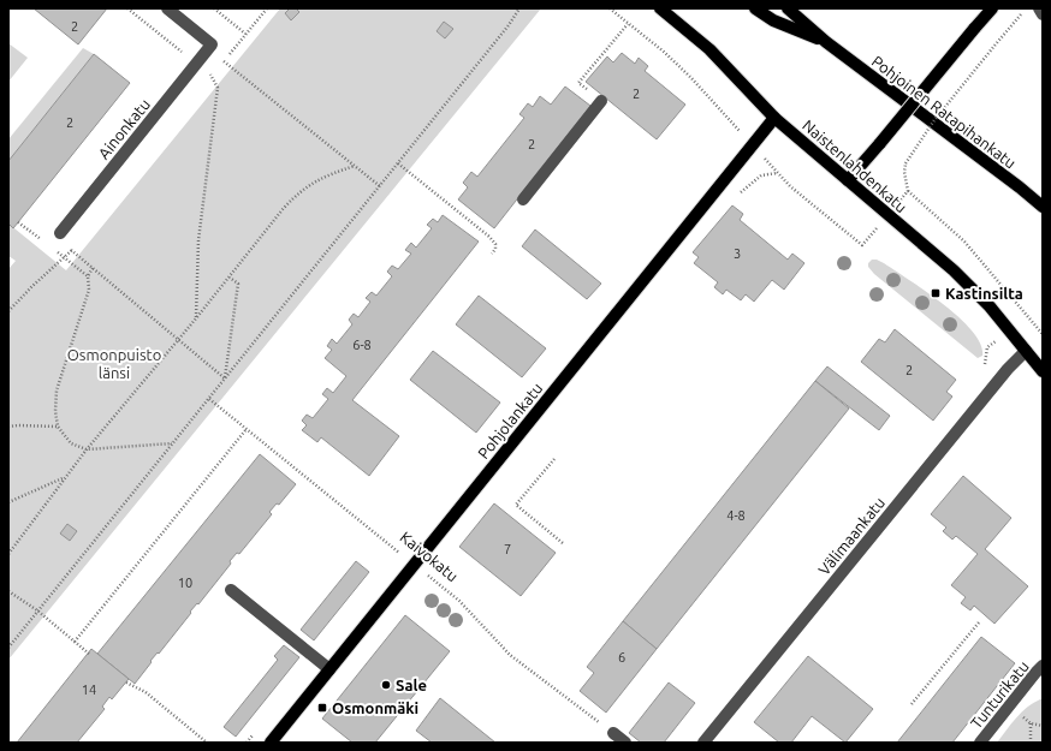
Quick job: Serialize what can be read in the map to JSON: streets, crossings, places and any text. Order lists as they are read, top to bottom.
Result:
{
  "streets": {
    "main road": ["Pohjoinen Ratapihankatu", "Naistenlahdenkatu", "Pohjolankatu"],
    "street": ["Ainonkatu", "Välimaankatu", "Tunturikatu"],
    "path": ["Kaivokatu"]
  },
  "crossings": [
    ["Naistenlahdenkatu", "Pohjolankatu"],
    ["Naistenlahdenkatu", "Välimaankatu"],
    ["Pohjolankatu", "Kaivokatu"]
  ],
  "parks": ["Osmonpuisto länsi"],
  "places": {
    "transit": ["Kastinsilta", "Osmonmäki"],
    "other": ["Sale"]
  },
  "house_numbers": [
    "2",
    "2",
    "2",
    "2",
    "3",
    "6-8",
    "2",
    "4-8",
    "7",
    "10",
    "6",
    "14"
  ]
}
